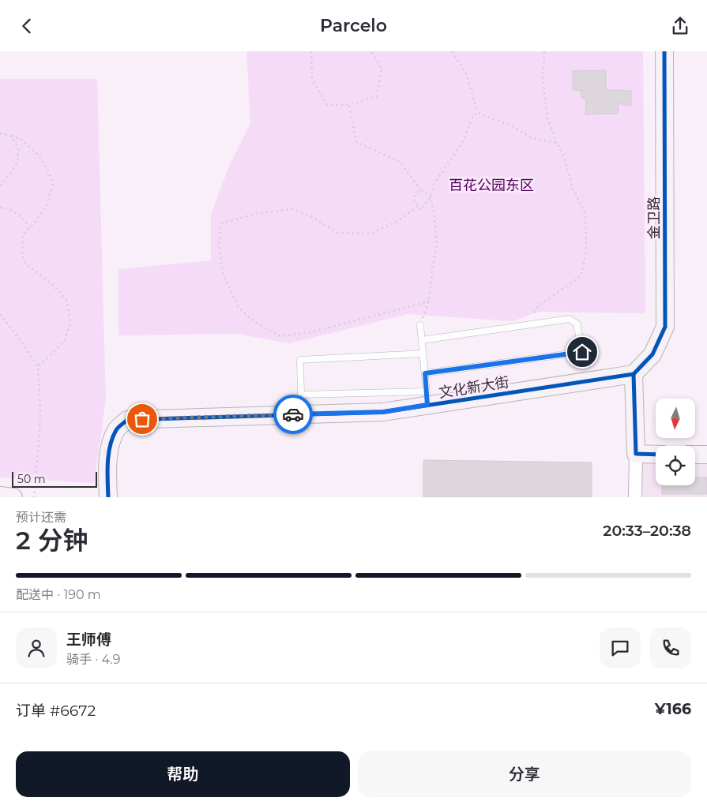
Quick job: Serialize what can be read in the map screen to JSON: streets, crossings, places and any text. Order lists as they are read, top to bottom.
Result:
{
  "streets": {
    "street": ["金卫路", "文化新大街"]
  },
  "crossings": [
    ["金卫路", "文化新大街"]
  ],
  "parks": ["百花公园东区"],
  "scale_bar": "50 m",
  "north": "bottom",
  "page": {
    "header": "Parcelo",
    "scale": "50 m",
    "heading": ["2 分钟", "预计还需", "20:33–20:38"],
    "panel": [
      "王师傅",
      "骑手 · 4.9",
      "订单 #6672",
      "¥166"
    ],
    "bar": "配送中 · 190 m",
    "buttons": ["帮助", "分享"]
  }
}
